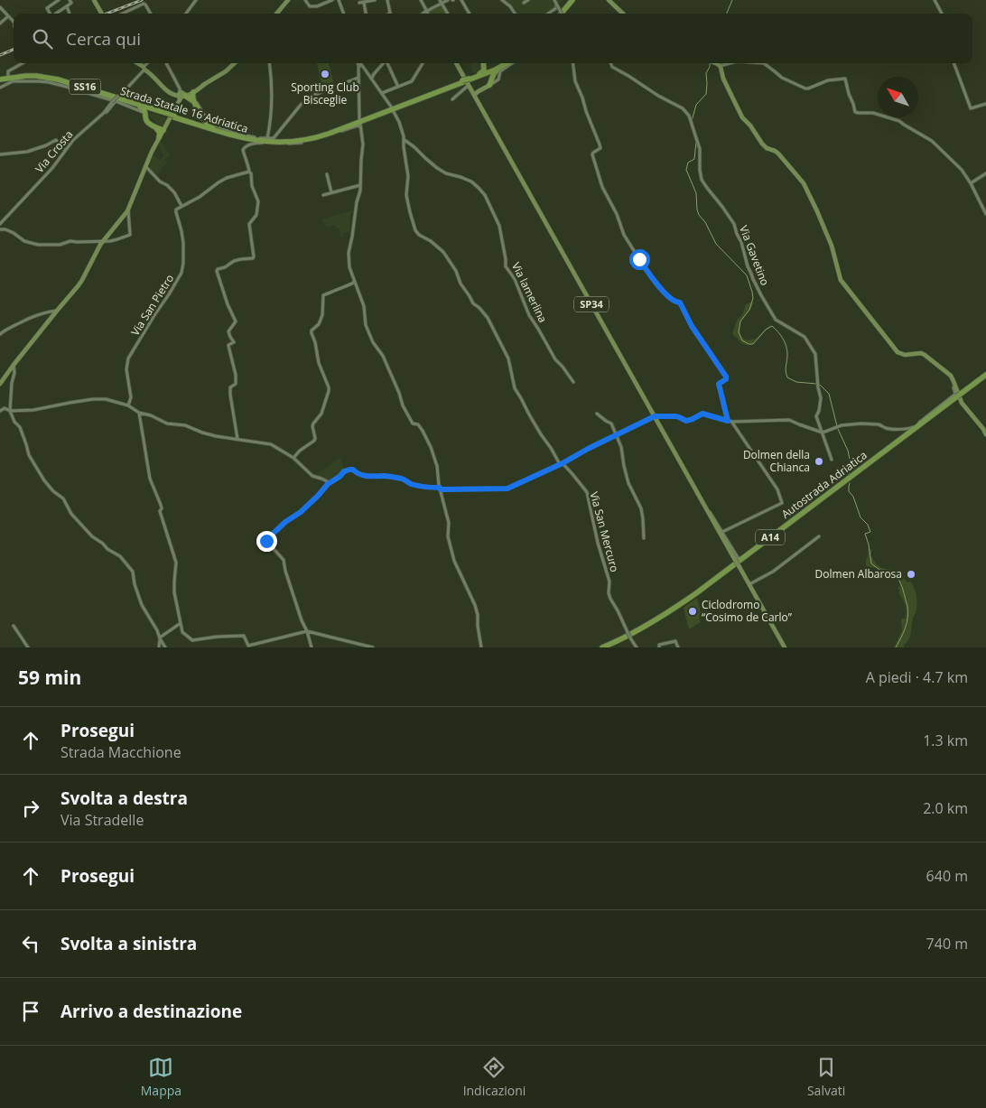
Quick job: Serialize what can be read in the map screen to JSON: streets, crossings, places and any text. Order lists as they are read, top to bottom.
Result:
{
  "streets": {
    "highway": [
      "SS16",
      "Strada Statale 16 Adriatica",
      "Autostrada Adriatica",
      "A14"
    ],
    "main road": ["SP34"],
    "street": [
      "Via Crosta",
      "Via Gavetino",
      "Via lamerlina",
      "Via San Pietro",
      "Via San Mercuro"
    ]
  },
  "crossings": [
    ["SS16", "Strada Statale 16 Adriatica"],
    ["Via lamerlina", "Via San Mercuro"]
  ],
  "places": [
    "Sporting Club Bisceglie",
    "Dolmen della Chianca",
    "Dolmen Albarosa",
    "Ciclodromo “Cosimo de Carlo”"
  ],
  "north": "top left",
  "page": {
    "search": "Cerca qui",
    "heading": ["59 min", "A piedi · 4.7 km"],
    "list": [
      ["Prosegui", "Strada Macchione", "1.3 km"],
      ["Svolta a destra", "Via Stradelle", "2.0 km"],
      ["Prosegui", "640 m"],
      ["Svolta a sinistra", "740 m"],
      "Arrivo a destinazione"
    ],
    "nav": ["Mappa", "Indicazioni", "Salvati"]
  }
}
